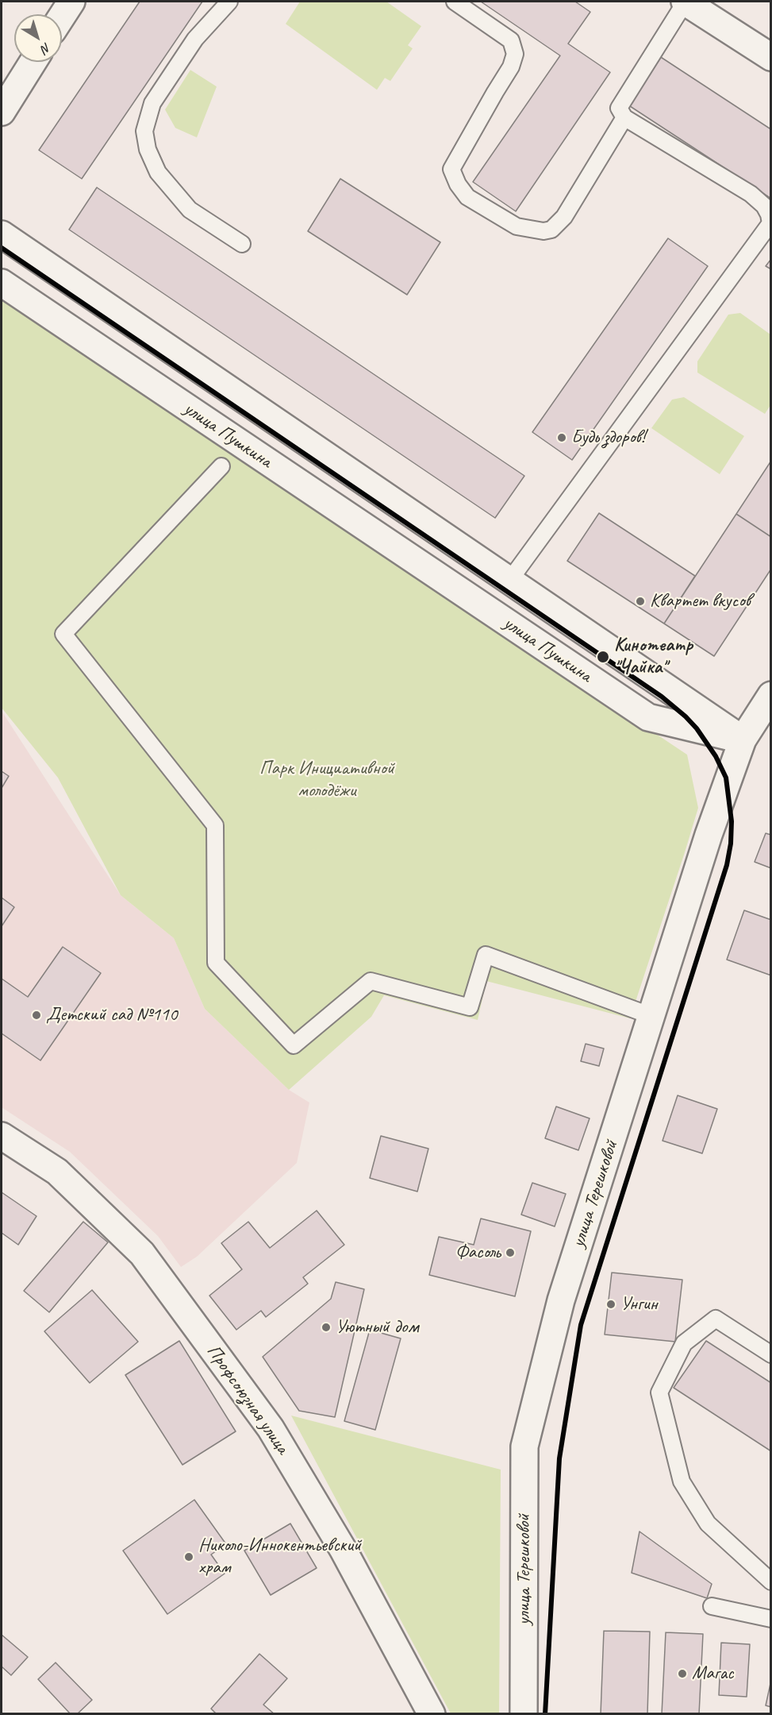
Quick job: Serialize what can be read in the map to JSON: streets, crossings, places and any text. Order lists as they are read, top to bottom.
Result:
{
  "streets": {
    "street": ["улица Пушкина", "улица Терешковой", "Профсоюзная улица"]
  },
  "crossings": [
    ["улица Пушкина", "улица Терешковой"]
  ],
  "parks": ["Парк Инициативной молодёжи"],
  "places": [
    "Будь здоров!",
    "Квартет вкусов",
    "Кинотеатр \"Чайка\"",
    "Детский сад №110",
    "Фасоль",
    "Унгин",
    "Уютный дом",
    "Николо-Иннокентьевский храм",
    "Магас"
  ],
  "north": "bottom right"
}
